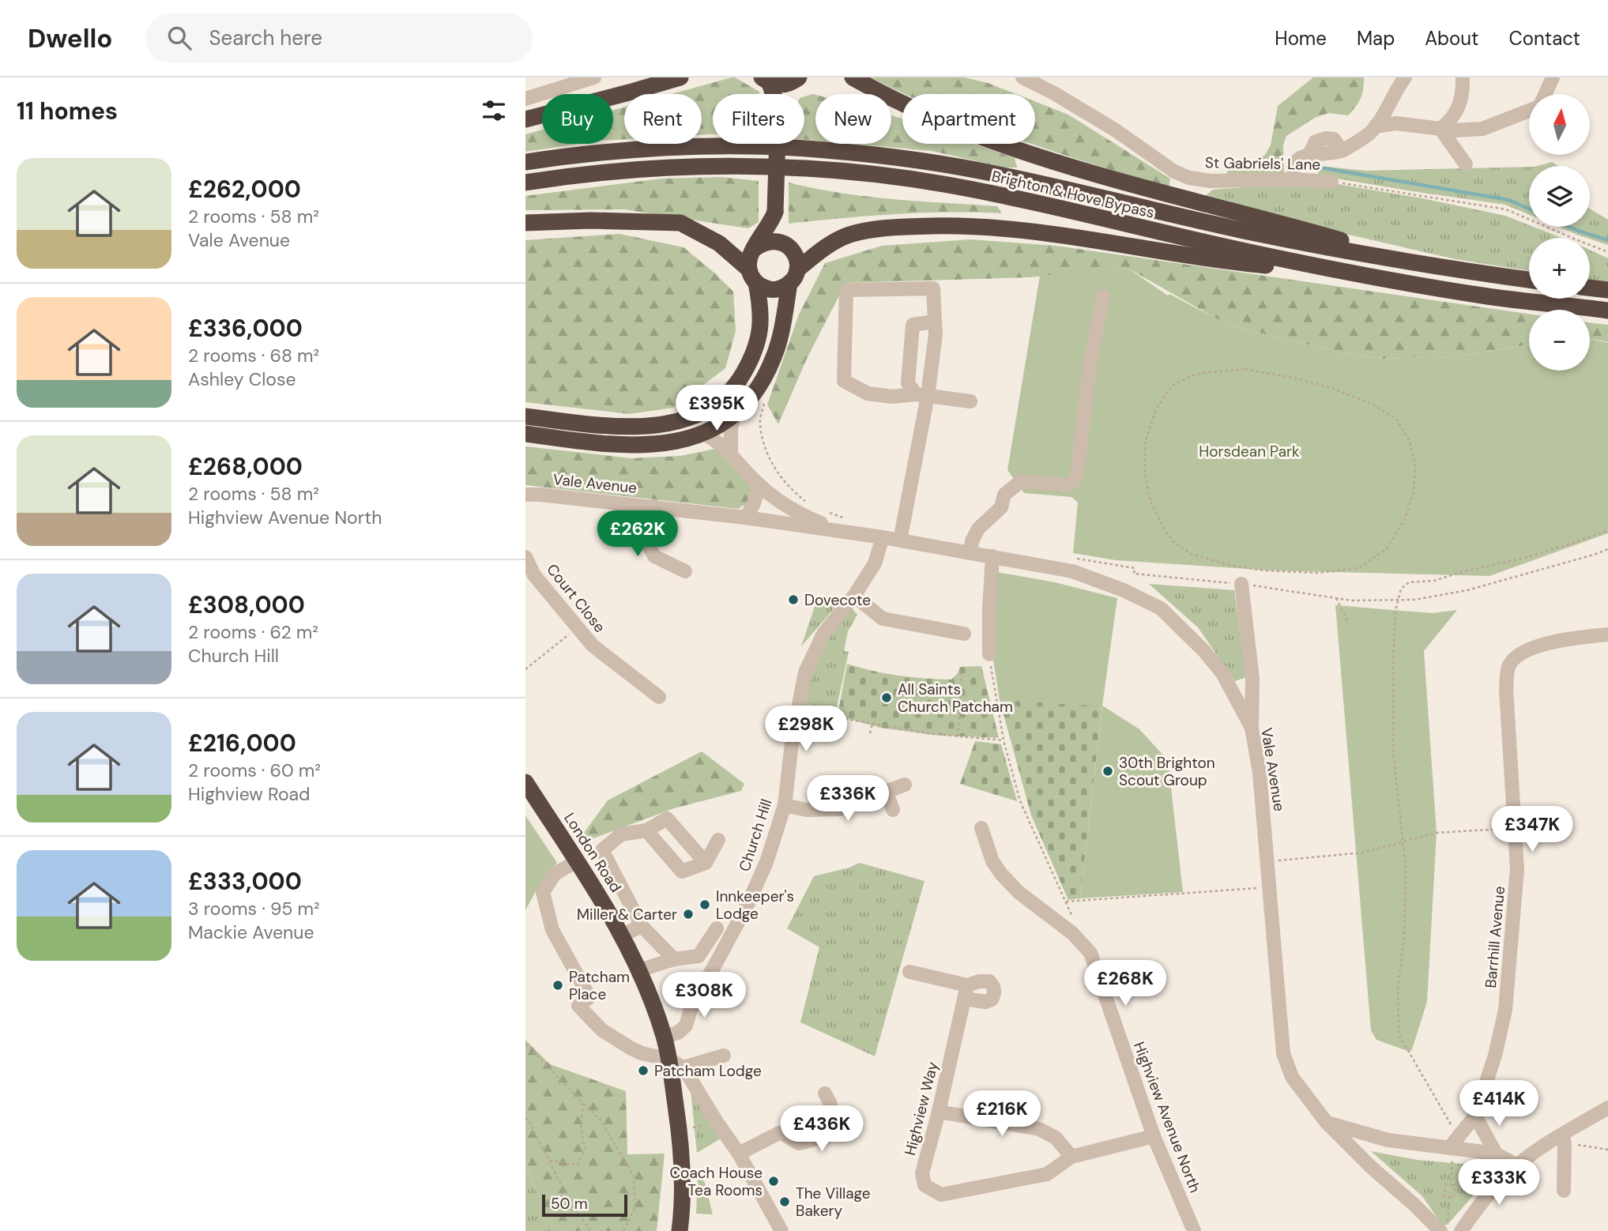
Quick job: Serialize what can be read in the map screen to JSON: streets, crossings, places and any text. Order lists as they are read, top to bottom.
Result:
{
  "streets": {
    "highway": ["Brighton & Hove Bypass", "London Road"],
    "street": [
      "St Gabriels' Lane",
      "Vale Avenue",
      "Court Close",
      "Church Hill",
      "Barrhill Avenue",
      "Highview Way",
      "Highview Avenue North"
    ]
  },
  "crossings": [
    ["Vale Avenue", "Church Hill"],
    ["Church Hill", "London Road"],
    ["Highview Way", "Highview Avenue North"]
  ],
  "parks": ["Horsdean Park"],
  "places": [
    "Dovecote",
    "All Saints Church Patcham",
    "30th Brighton Scout Group",
    "Innkeeper's Lodge",
    "Miller & Carter",
    "Patcham Place",
    "Patcham Lodge",
    "Coach House Tea Rooms",
    "The Village Bakery"
  ],
  "scale_bar": "50 m",
  "north": "top",
  "page": {
    "header": "Dwello",
    "search": "Search here",
    "nav": [
      "Home",
      "Map",
      "About",
      "Contact"
    ],
    "heading": "11 homes",
    "map_buttons": ["+", "−"],
    "chip": [
      "Buy",
      "Rent",
      "Filters",
      "New",
      "Apartment"
    ],
    "list": [
      {
        "name": "£262,000",
        "note": "2 rooms · 58 m² · Vale Avenue"
      },
      {
        "name": "£336,000",
        "note": "2 rooms · 68 m² · Ashley Close"
      },
      {
        "name": "£268,000",
        "note": "2 rooms · 58 m² · Highview Avenue North"
      },
      {
        "name": "£308,000",
        "note": "2 rooms · 62 m² · Church Hill"
      },
      {
        "name": "£216,000",
        "note": "2 rooms · 60 m² · Highview Road"
      },
      {
        "name": "£333,000",
        "note": "3 rooms · 95 m² · Mackie Avenue"
      }
    ],
    "price": [
      "£395K",
      "£262K",
      "£298K",
      "£336K",
      "£347K",
      "£268K",
      "£308K",
      "£414K",
      "£216K",
      "£436K",
      "£333K"
    ],
    "scale": "50 m"
  }
}
